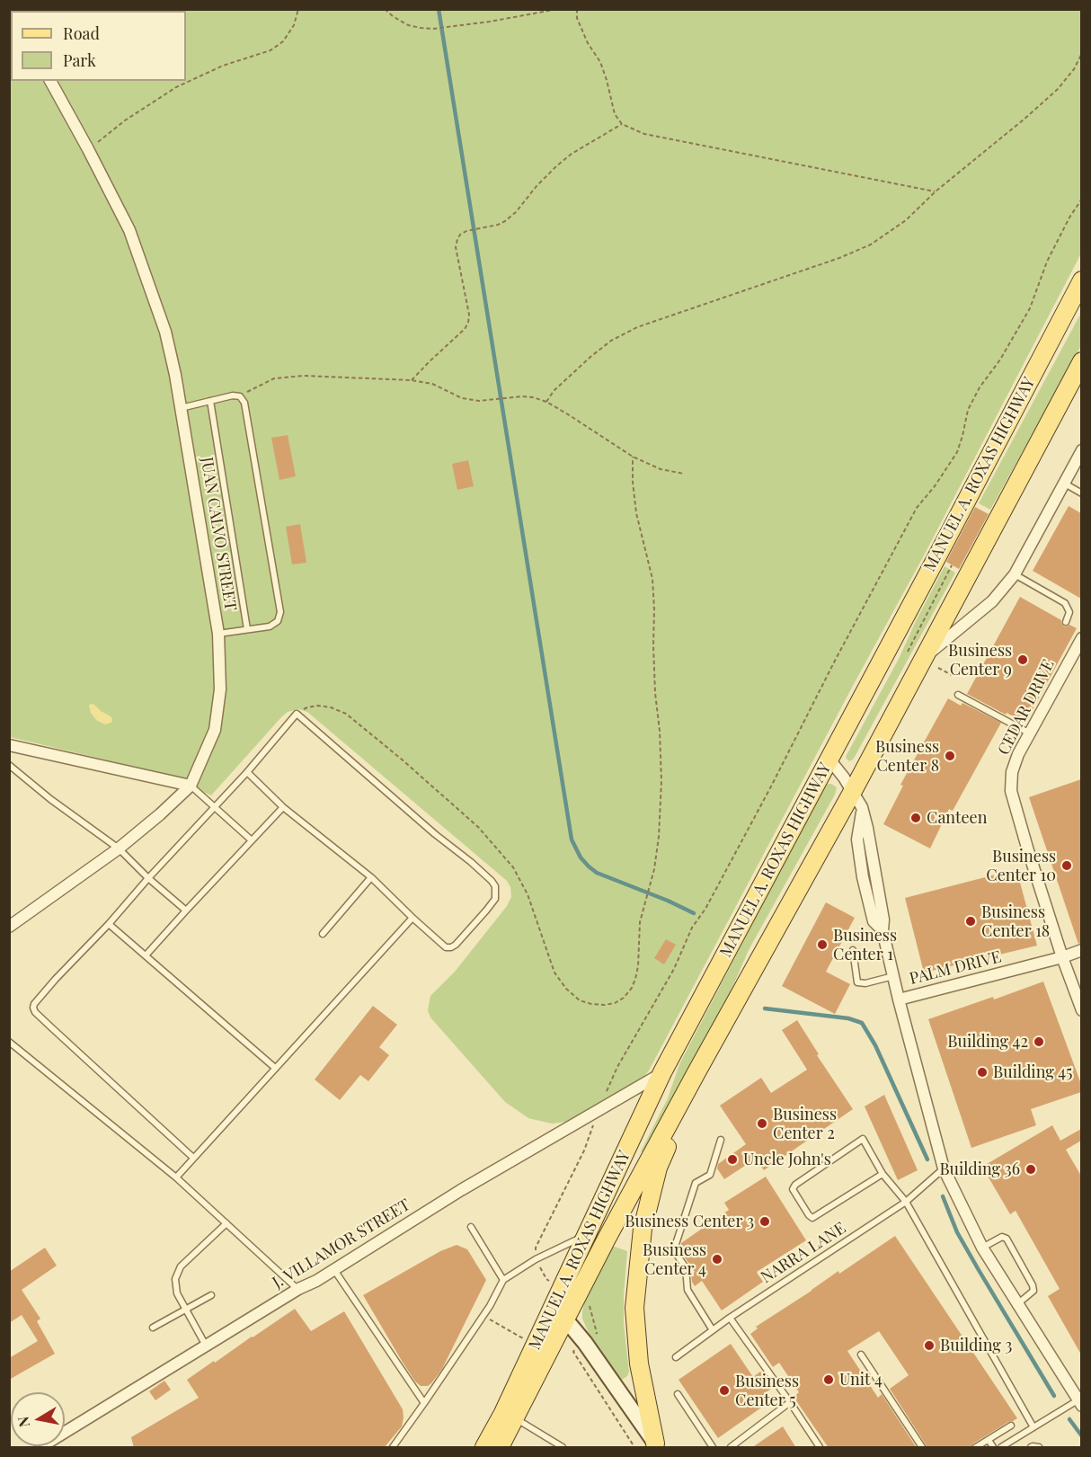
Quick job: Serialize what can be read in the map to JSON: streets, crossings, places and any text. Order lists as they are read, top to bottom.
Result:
{
  "streets": {
    "main road": ["MANUEL A. ROXAS HIGHWAY"],
    "street": [
      "JUAN CALVO STREET",
      "CEDAR DRIVE",
      "PALM DRIVE",
      "J. VILLAMOR STREET"
    ],
    "lane": ["NARRA LANE"]
  },
  "crossings": [
    ["MANUEL A. ROXAS HIGHWAY", "J. VILLAMOR STREET"],
    ["CEDAR DRIVE", "PALM DRIVE"]
  ],
  "places": [
    "Business Center 9",
    "Business Center 8",
    "Canteen",
    "Business Center 10",
    "Business Center 18",
    "Business Center 1",
    "Building 42",
    "Building 45",
    "Business Center 2",
    "Uncle John's",
    "Building 36",
    "Business Center 3",
    "Business Center 4",
    "Building 3",
    "Unit 4",
    "Business Center 5"
  ],
  "legend": ["Road", "Park"],
  "north": "left"
}
